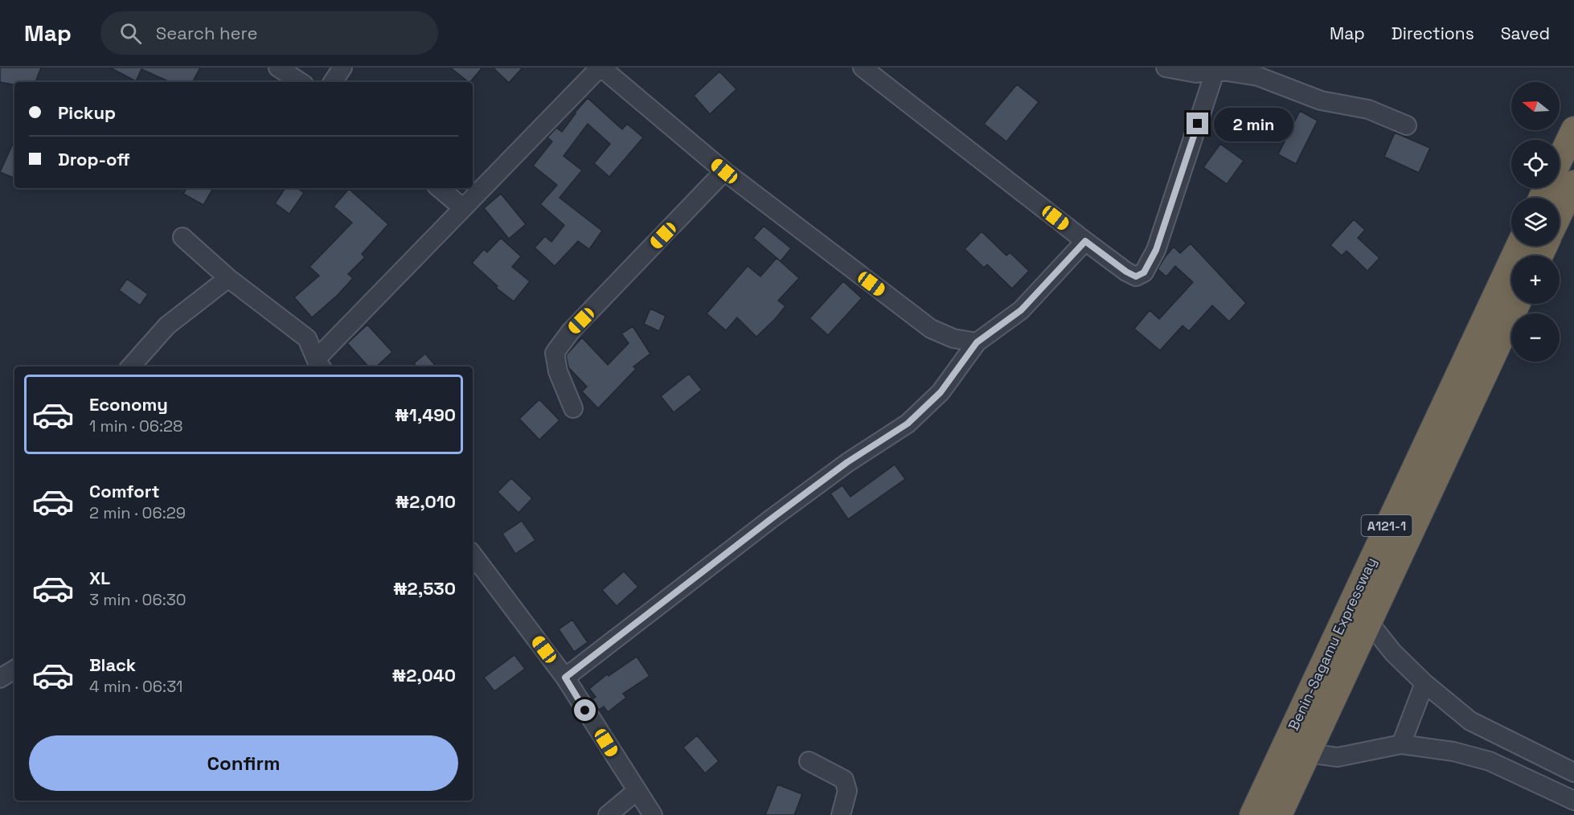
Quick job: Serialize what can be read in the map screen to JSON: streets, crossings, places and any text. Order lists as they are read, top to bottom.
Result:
{
  "streets": {
    "highway": ["A121-1", "Benin-Sagamu Expressway"]
  },
  "north": "left",
  "page": {
    "header": "Map",
    "search": "Search here",
    "nav": ["Map", "Directions", "Saved"],
    "map_buttons": ["+", "−"],
    "banner": ["Pickup", "Drop-off"],
    "bubble": "2 min",
    "list": [
      {
        "name": "Economy",
        "note": "1 min · 06:28",
        "value": "₦1,490"
      },
      {
        "name": "Comfort",
        "note": "2 min · 06:29",
        "value": "₦2,010"
      },
      {
        "name": "XL",
        "note": "3 min · 06:30",
        "value": "₦2,530"
      },
      {
        "name": "Black",
        "note": "4 min · 06:31",
        "value": "₦2,040"
      }
    ],
    "buttons": "Confirm"
  }
}
